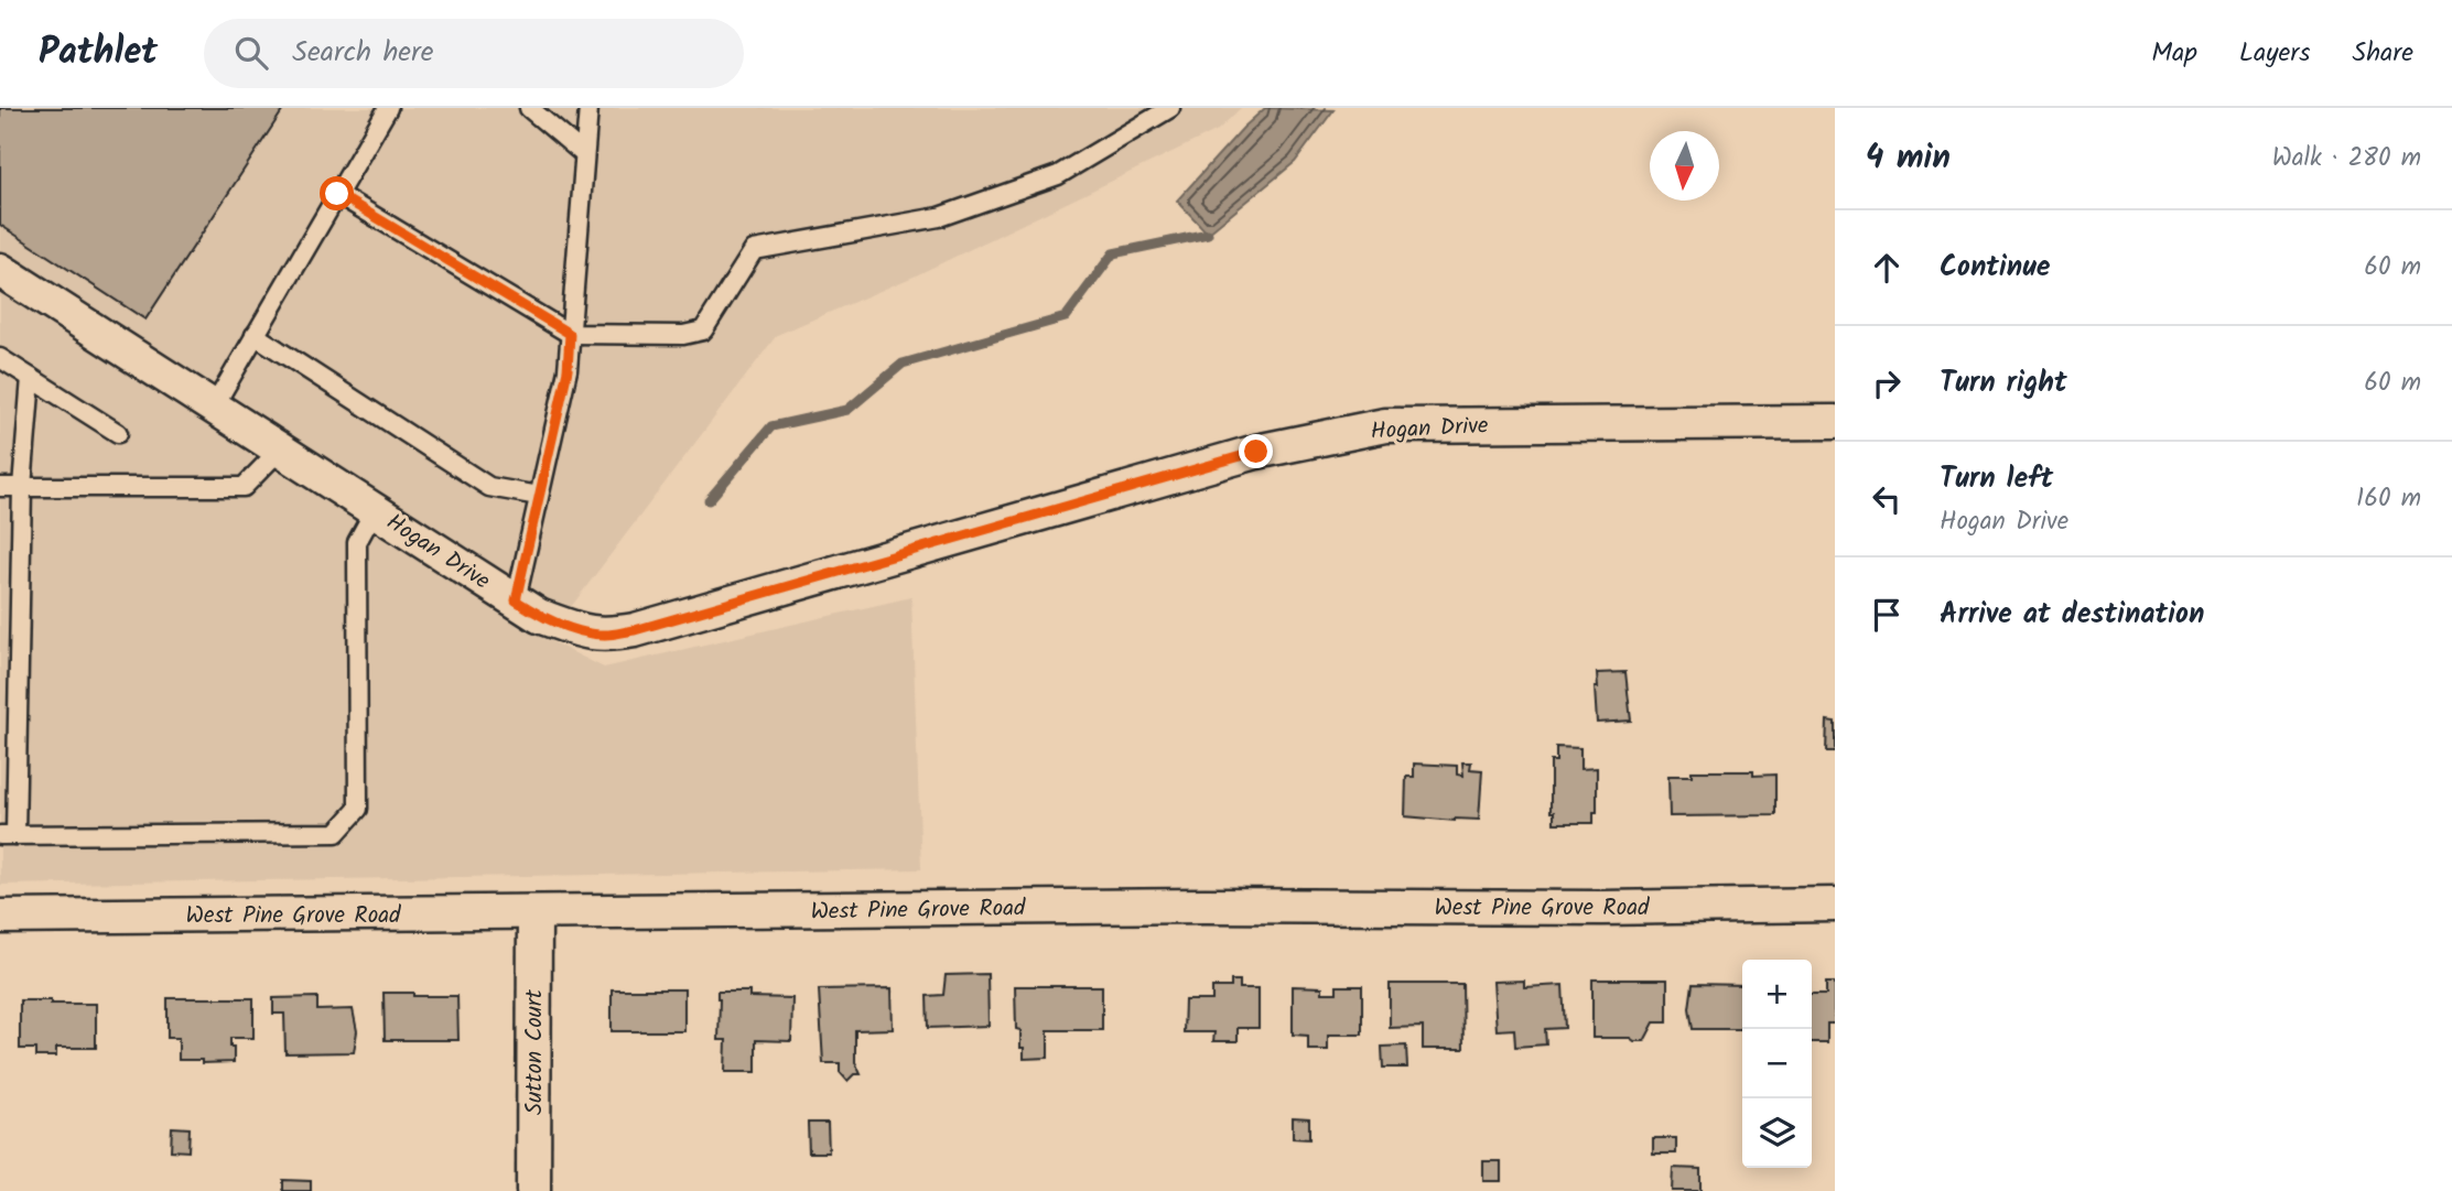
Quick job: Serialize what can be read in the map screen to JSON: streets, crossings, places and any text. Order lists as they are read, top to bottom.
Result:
{
  "streets": {
    "street": ["Hogan Drive", "West Pine Grove Road", "Sutton Court"]
  },
  "crossings": [
    ["West Pine Grove Road", "Sutton Court"]
  ],
  "north": "bottom",
  "page": {
    "header": "Pathlet",
    "search": "Search here",
    "nav": ["Map", "Layers", "Share"],
    "heading": ["4 min", "Walk · 280 m"],
    "list": [
      ["Continue", "60 m"],
      ["Turn right", "60 m"],
      ["Turn left", "Hogan Drive", "160 m"],
      "Arrive at destination"
    ],
    "map_buttons": ["+", "−"]
  }
}
